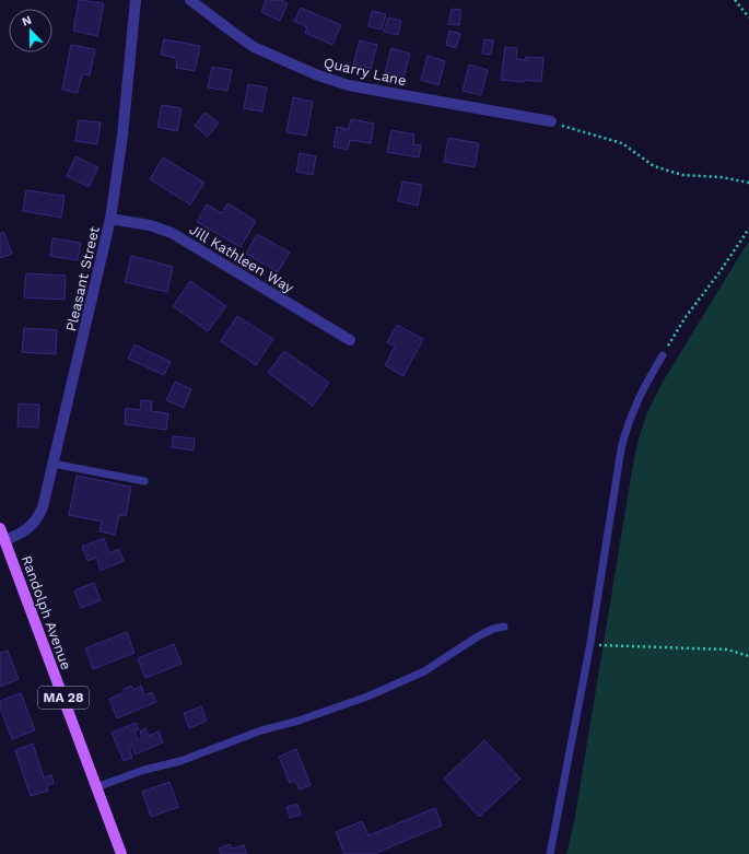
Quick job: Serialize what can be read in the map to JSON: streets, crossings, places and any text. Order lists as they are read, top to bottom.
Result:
{
  "streets": {
    "main road": ["Randolph Avenue", "MA 28"],
    "street": ["Quarry Lane", "Jill Kathleen Way", "Pleasant Street"]
  },
  "crossings": [
    ["Jill Kathleen Way", "Pleasant Street"],
    ["Pleasant Street", "Randolph Avenue"]
  ],
  "north": "top"
}
